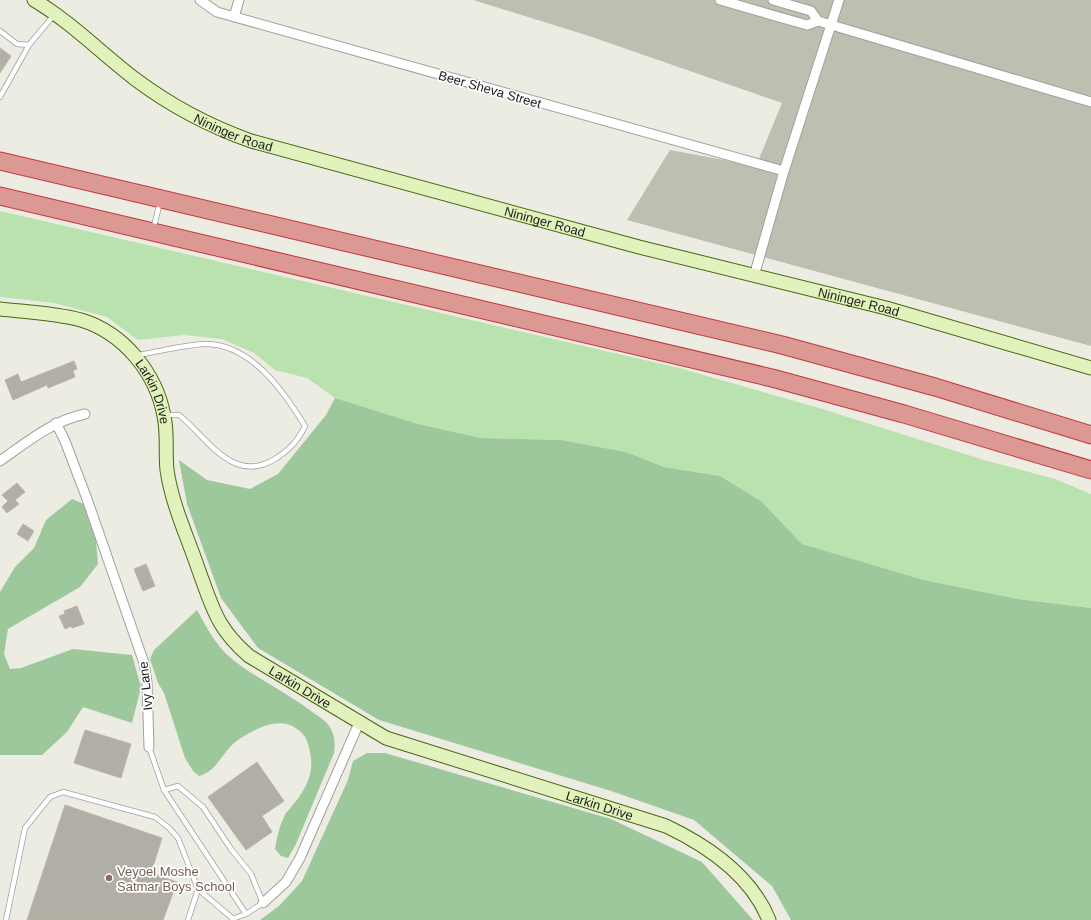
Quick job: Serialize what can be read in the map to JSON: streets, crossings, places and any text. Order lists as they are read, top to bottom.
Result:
{
  "streets": {
    "street": [
      "Beer Sheva Street",
      "Nininger Road",
      "Larkin Drive",
      "Ivy Lane"
    ]
  },
  "places": ["Veyoel Moshe Satmar Boys School"]
}
